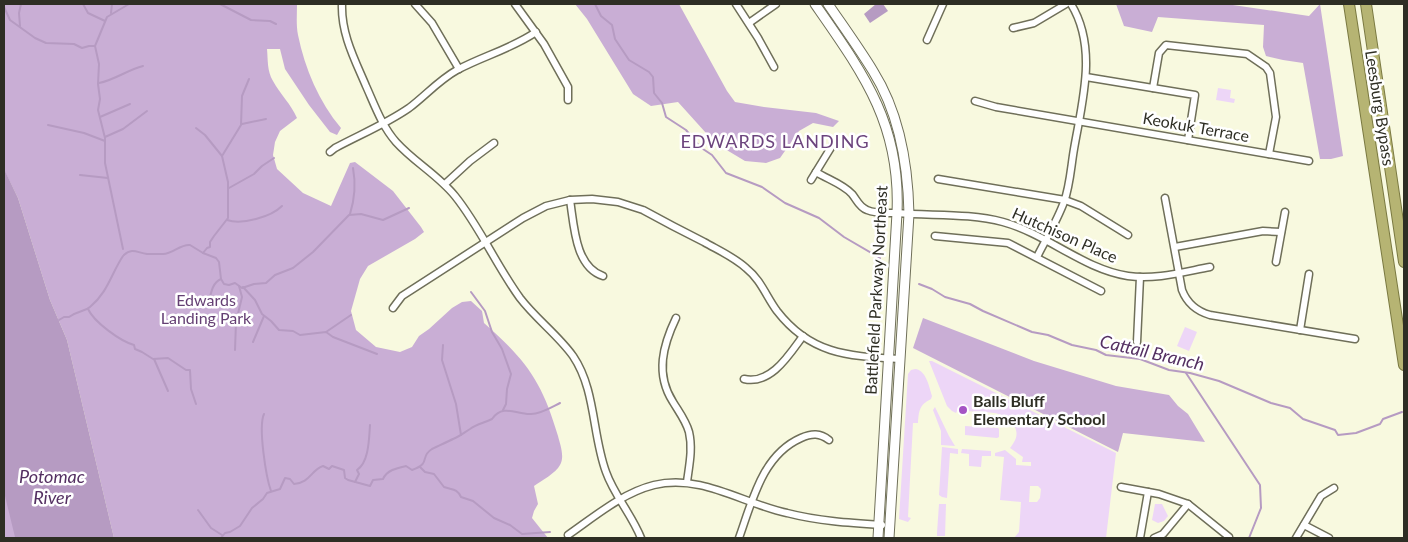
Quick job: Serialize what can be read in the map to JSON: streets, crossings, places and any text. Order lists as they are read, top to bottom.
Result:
{
  "streets": {
    "highway": ["Leesburg Bypass"],
    "main road": ["Battlefield Parkway Northeast"],
    "street": ["Keokuk Terrace", "Hutchison Place"]
  },
  "crossings": [
    ["Hutchison Place", "Battlefield Parkway Northeast"]
  ],
  "districts": ["EDWARDS LANDING"],
  "water": ["Cattail Branch", "Potomac River"],
  "parks": ["Edwards Landing Park"],
  "places": ["Balls Bluff Elementary School"]
}
